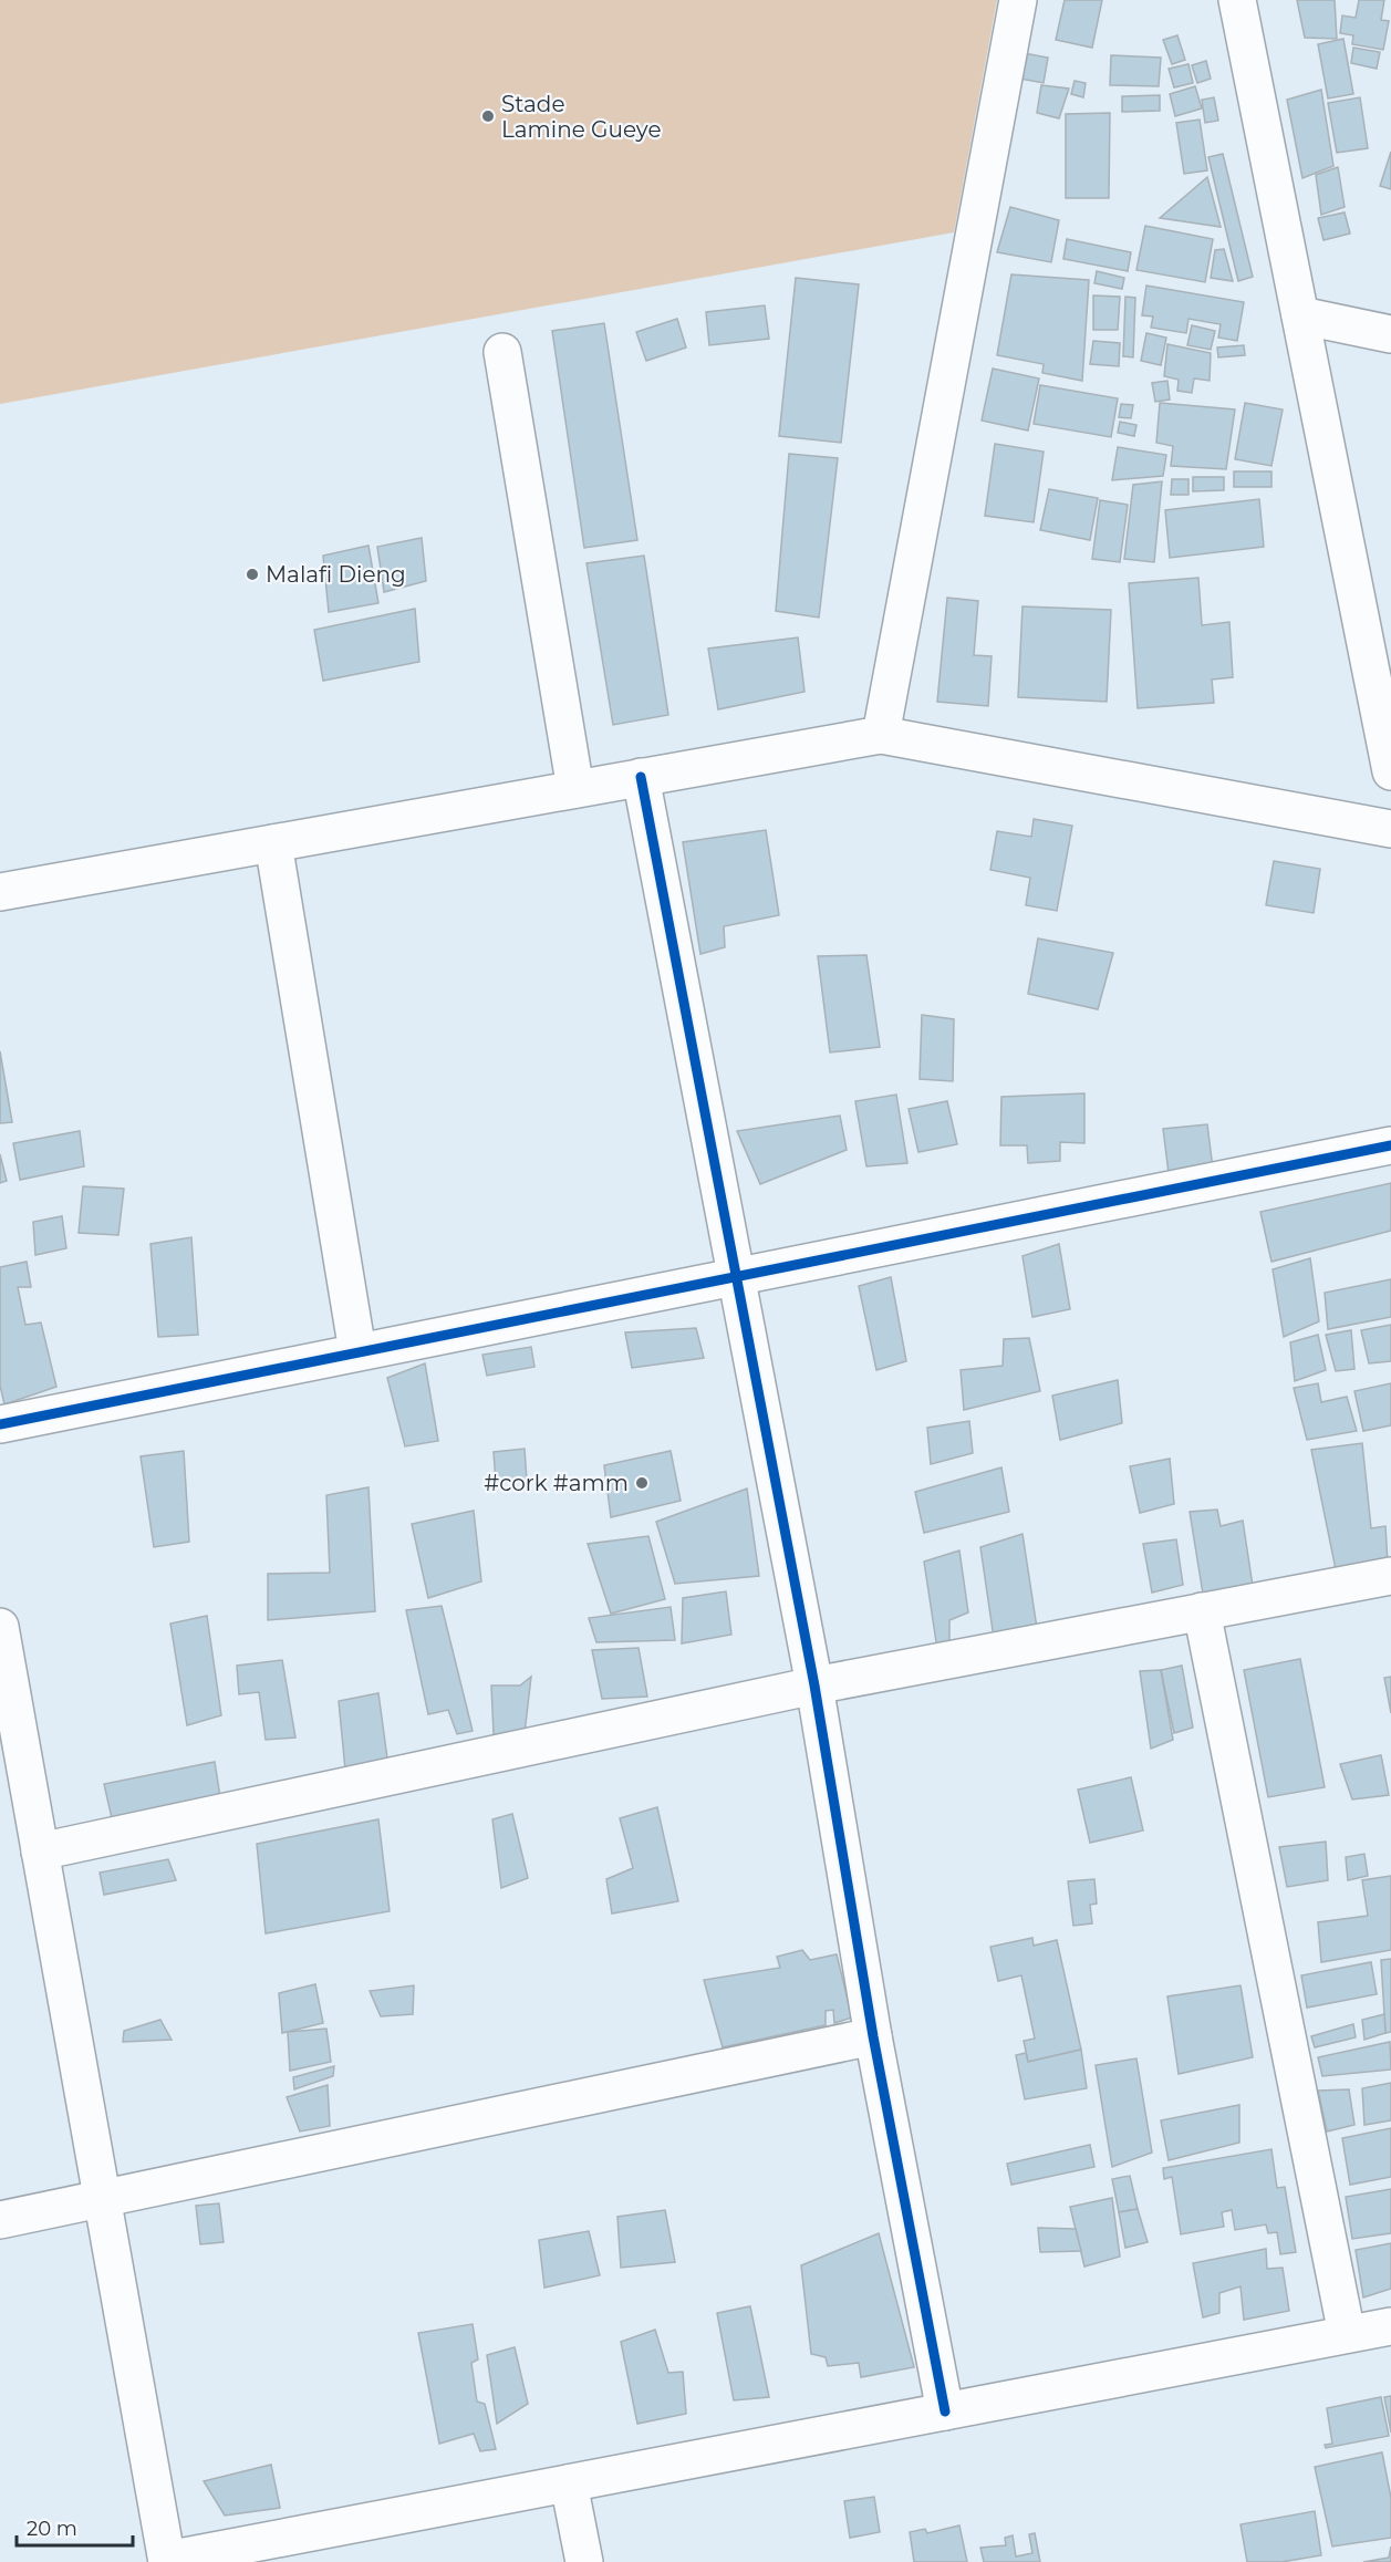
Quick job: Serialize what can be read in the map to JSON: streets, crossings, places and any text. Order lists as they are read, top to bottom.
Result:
{
  "places": ["Stade Lamine Gueye", "Malafi Dieng", "#cork #amm"],
  "scale_bar": "20 m"
}
